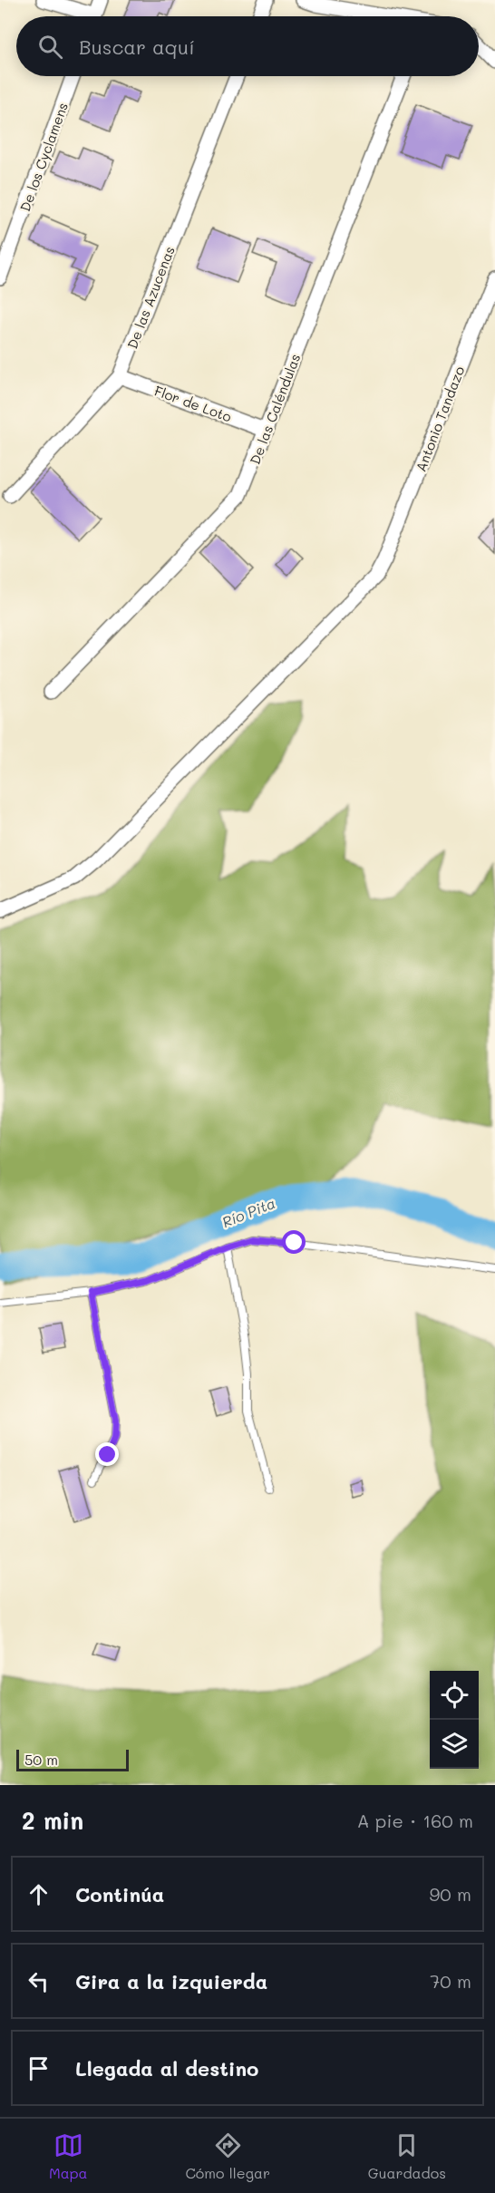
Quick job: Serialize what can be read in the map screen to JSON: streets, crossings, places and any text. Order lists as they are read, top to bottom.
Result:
{
  "streets": {
    "street": [
      "De los Cyclamens",
      "De las Azucenas",
      "Flor de Loto",
      "De las Caléndulas",
      "Antonio Tandazo"
    ]
  },
  "crossings": [
    ["De las Azucenas", "Flor de Loto"],
    ["Flor de Loto", "De las Caléndulas"]
  ],
  "water": ["Río Pita"],
  "scale_bar": "50 m",
  "page": {
    "search": "Buscar aquí",
    "scale": "50 m",
    "heading": ["2 min", "A pie · 160 m"],
    "list": [
      ["Continúa", "90 m"],
      ["Gira a la izquierda", "70 m"],
      "Llegada al destino"
    ],
    "nav": ["Mapa", "Cómo llegar", "Guardados"]
  }
}
